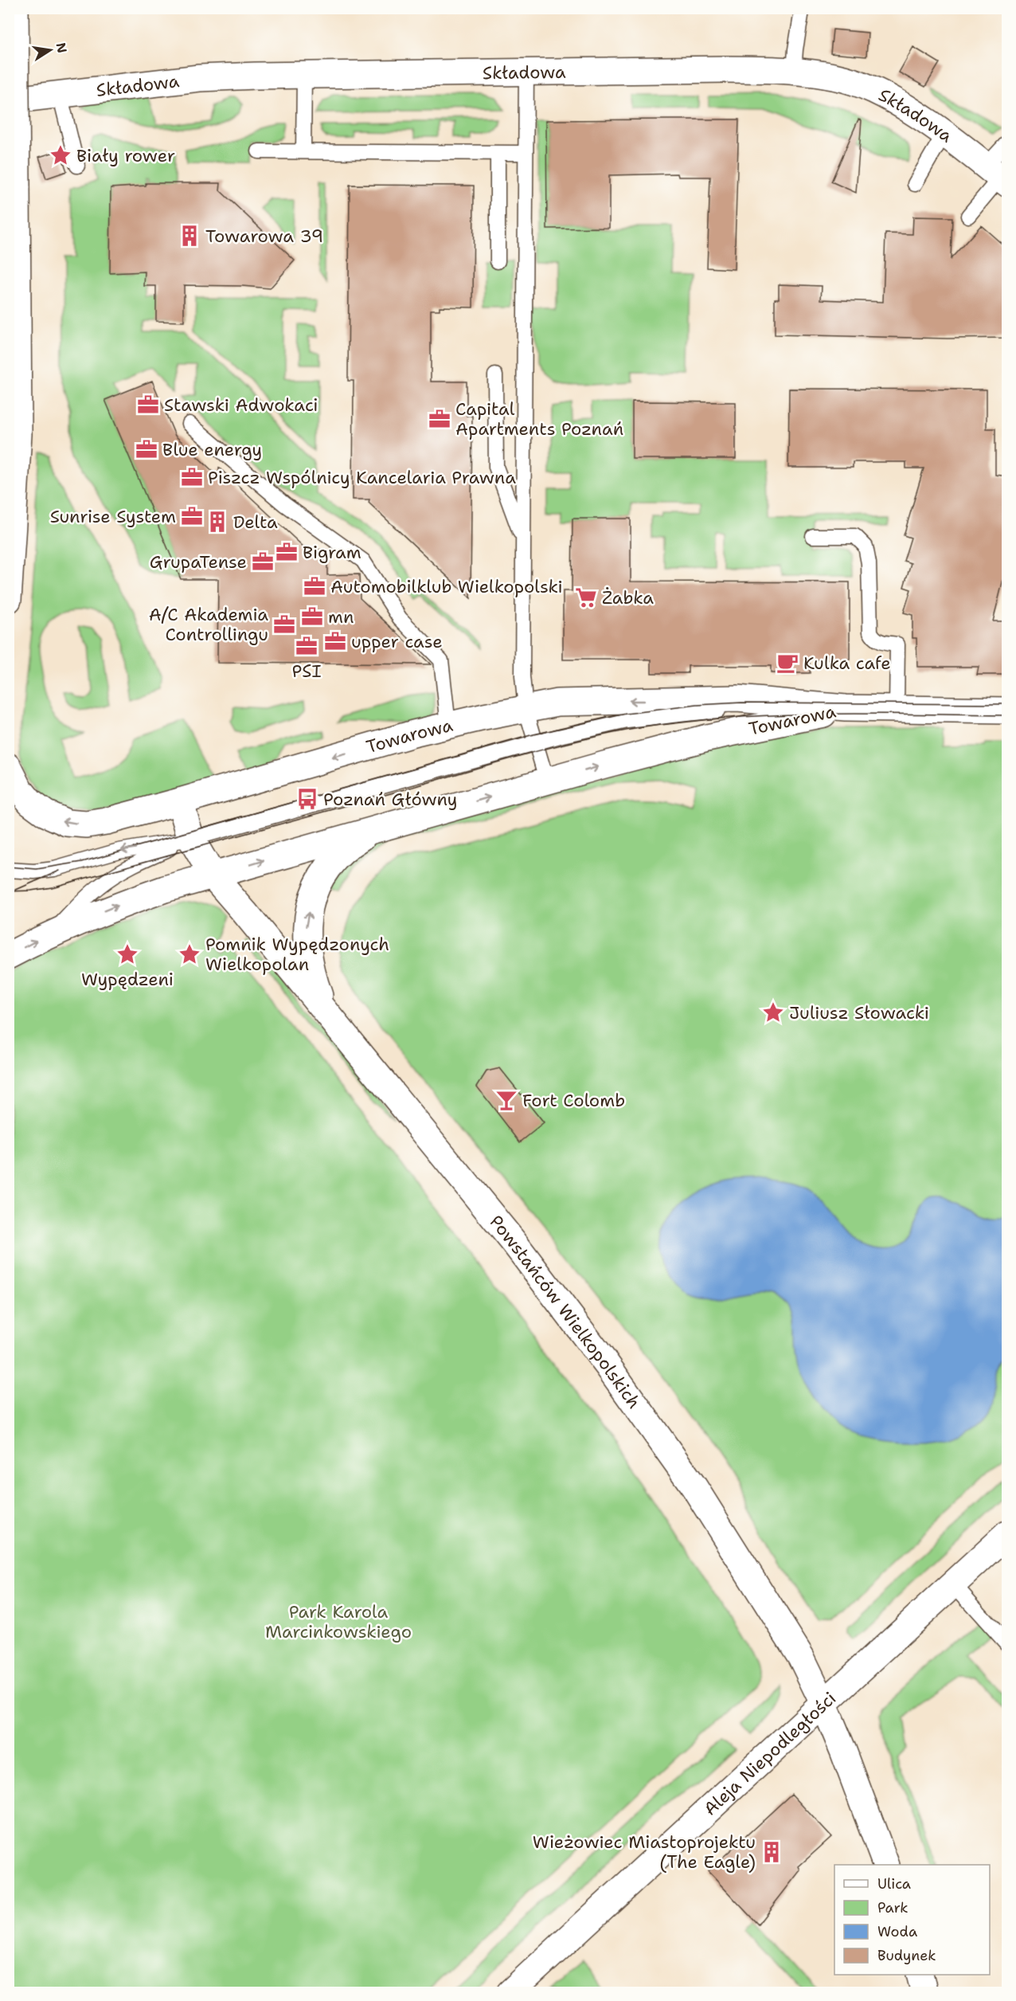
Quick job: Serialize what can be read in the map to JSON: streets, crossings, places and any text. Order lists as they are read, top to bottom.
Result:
{
  "streets": {
    "street": [
      "Składowa",
      "Towarowa",
      "Powstańców Wielkopolskich",
      "Aleja Niepodległości"
    ]
  },
  "crossings": [
    ["Towarowa", "Powstańców Wielkopolskich"],
    ["Powstańców Wielkopolskich", "Aleja Niepodległości"]
  ],
  "parks": ["Park Karola Marcinkowskiego"],
  "places": {
    "place": [
      "Biały rower",
      "Wypędzeni",
      "Pomnik Wypędzonych Wielkopolan",
      "Juliusz Słowacki"
    ],
    "building": ["Towarowa 39", "Delta", "Wieżowiec Miastoprojektu (The Eagle)"],
    "office": [
      "Stawski Adwokaci",
      "Capital Apartments Poznań",
      "Blue energy",
      "Piszcz Wspólnicy Kancelaria Prawna",
      "Sunrise System",
      "Bigram",
      "GrupaTense",
      "Automobilklub Wielkopolski",
      "mn",
      "A/C Akademia Controllingu",
      "upper case",
      "PSI"
    ],
    "supermarket": ["Żabka"],
    "cafe": ["Kulka cafe"],
    "bus stop": ["Poznań Główny"],
    "bar": ["Fort Colomb"]
  },
  "legend": [
    "Ulica",
    "Park",
    "Woda",
    "Budynek"
  ],
  "north": "right"
}
